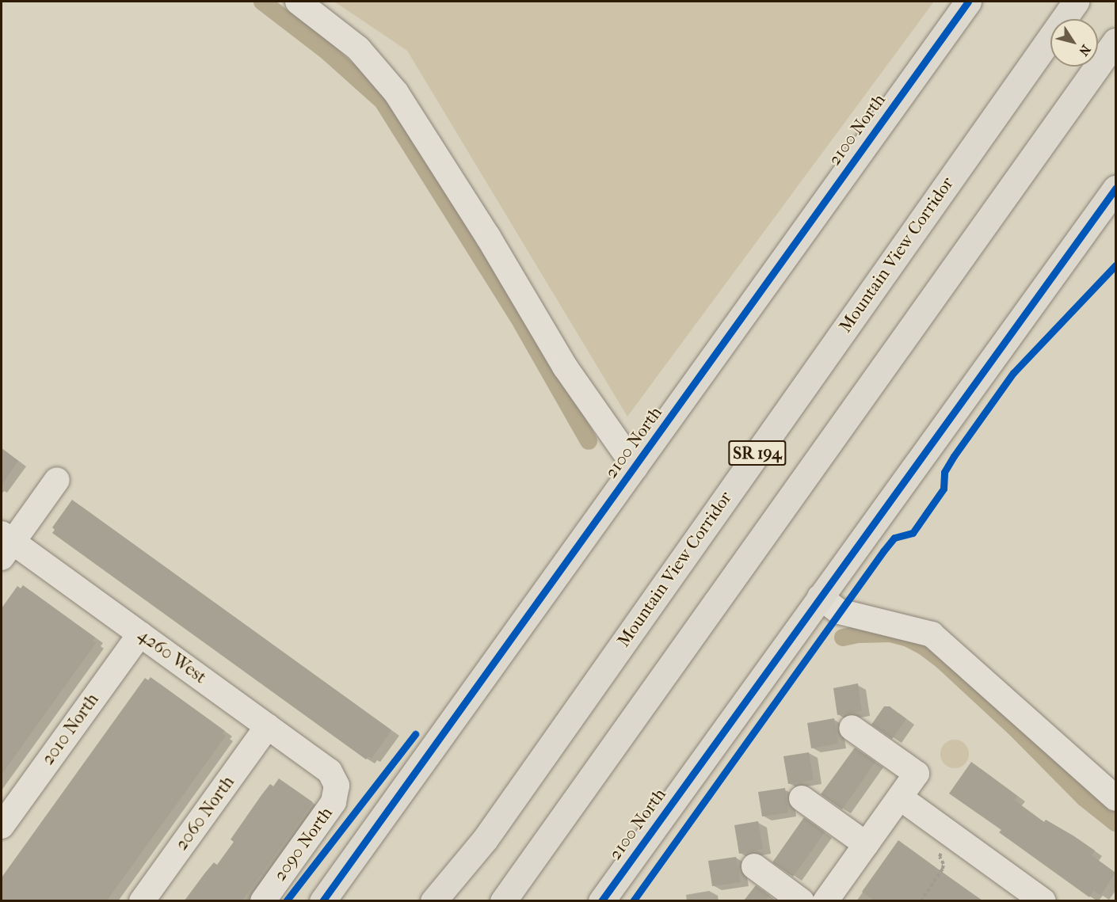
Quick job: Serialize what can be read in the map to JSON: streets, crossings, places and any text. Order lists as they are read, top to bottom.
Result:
{
  "streets": {
    "main road": ["2100 North", "Mountain View Corridor", "SR 194"],
    "street": [
      "4260 West",
      "2010 North",
      "2060 North",
      "2090 North"
    ]
  },
  "crossings": [
    ["4260 West", "2010 North"],
    ["4260 West", "2060 North"],
    ["4260 West", "2090 North"]
  ],
  "north": "bottom right"
}
